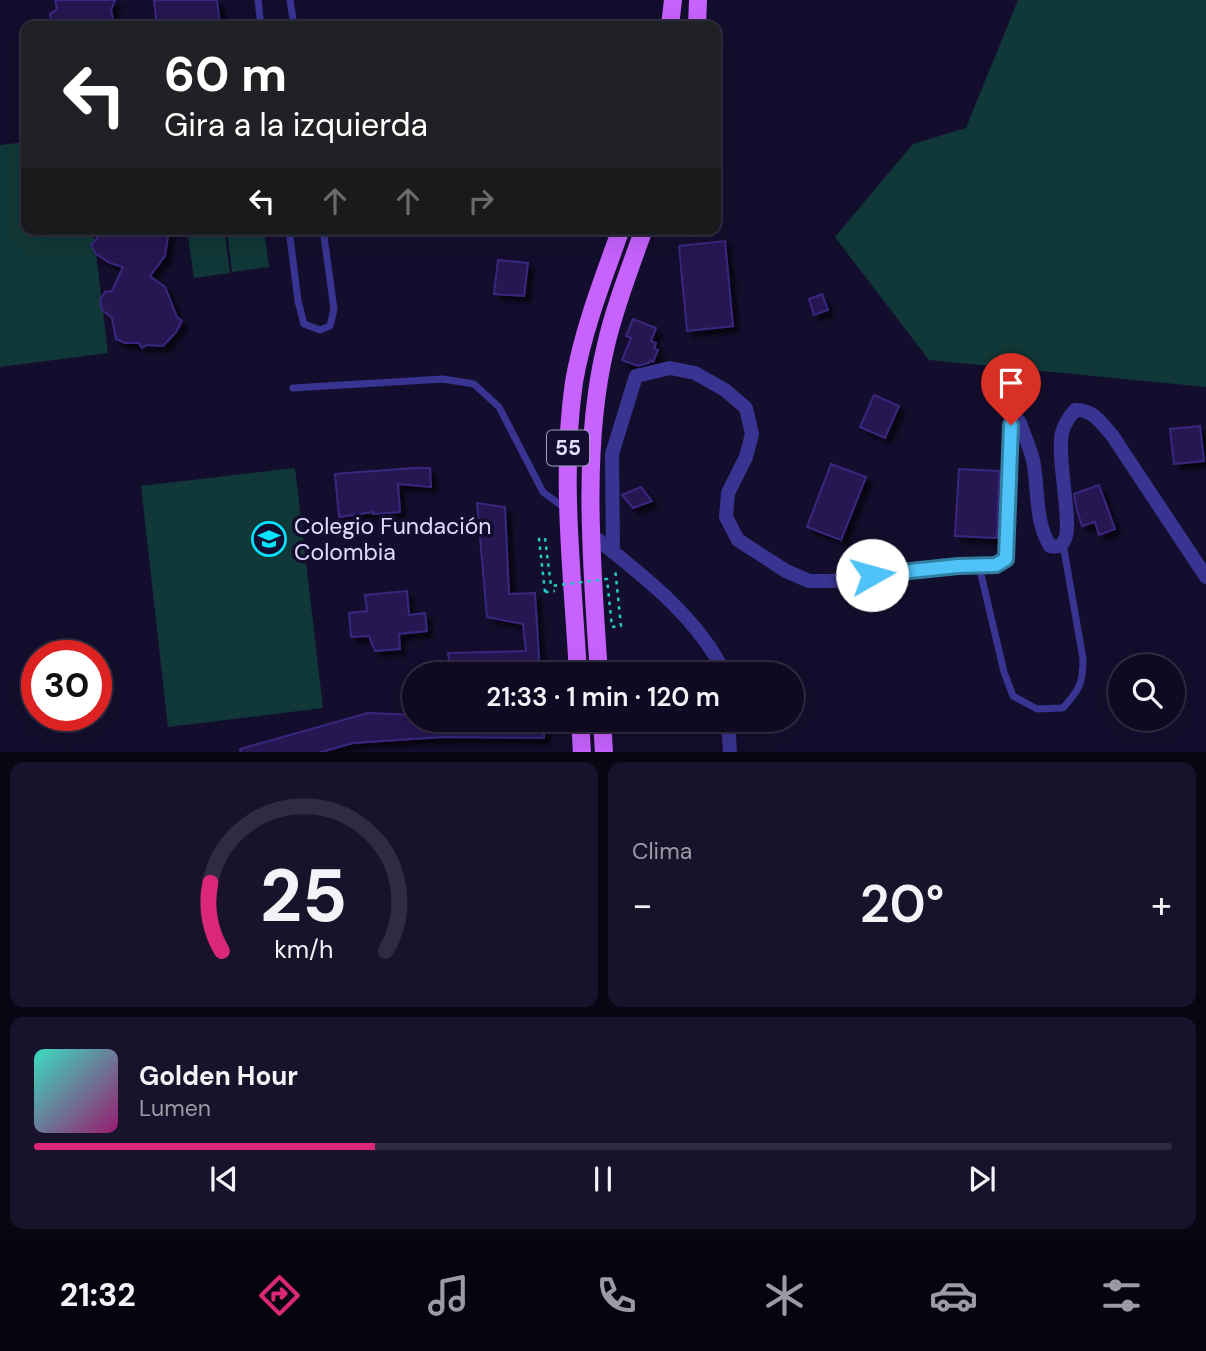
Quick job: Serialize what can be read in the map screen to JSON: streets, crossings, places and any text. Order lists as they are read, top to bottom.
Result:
{
  "streets": {
    "main road": ["55"]
  },
  "places": {
    "school or university": ["Colegio Fundación Colombia"]
  },
  "page": {
    "turn": ["60 m", "Gira a la izquierda"],
    "limit": "30",
    "trip": "21:33 · 1 min · 120 m",
    "tile": "Clima",
    "heat": ["−", "20°", "+"],
    "song": ["Golden Hour", "Lumen"],
    "tabs": "21:32",
    "gauge": ["25", "km/h"]
  }
}
